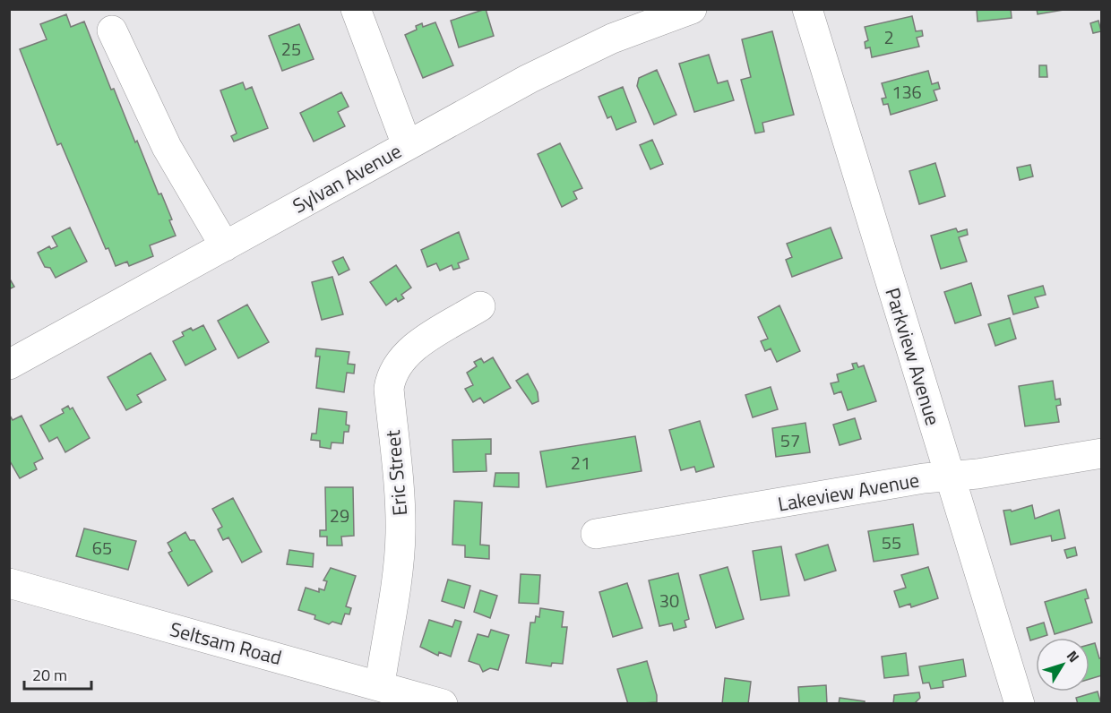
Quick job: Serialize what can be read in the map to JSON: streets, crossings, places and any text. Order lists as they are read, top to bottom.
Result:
{
  "streets": {
    "street": [
      "Sylvan Avenue",
      "Parkview Avenue",
      "Eric Street",
      "Lakeview Avenue",
      "Seltsam Road"
    ]
  },
  "crossings": [
    ["Parkview Avenue", "Lakeview Avenue"],
    ["Eric Street", "Seltsam Road"]
  ],
  "house_numbers": [
    "2",
    "25",
    "136",
    "57",
    "21",
    "29",
    "55",
    "65",
    "30"
  ],
  "scale_bar": "20 m",
  "north": "top right"
}
